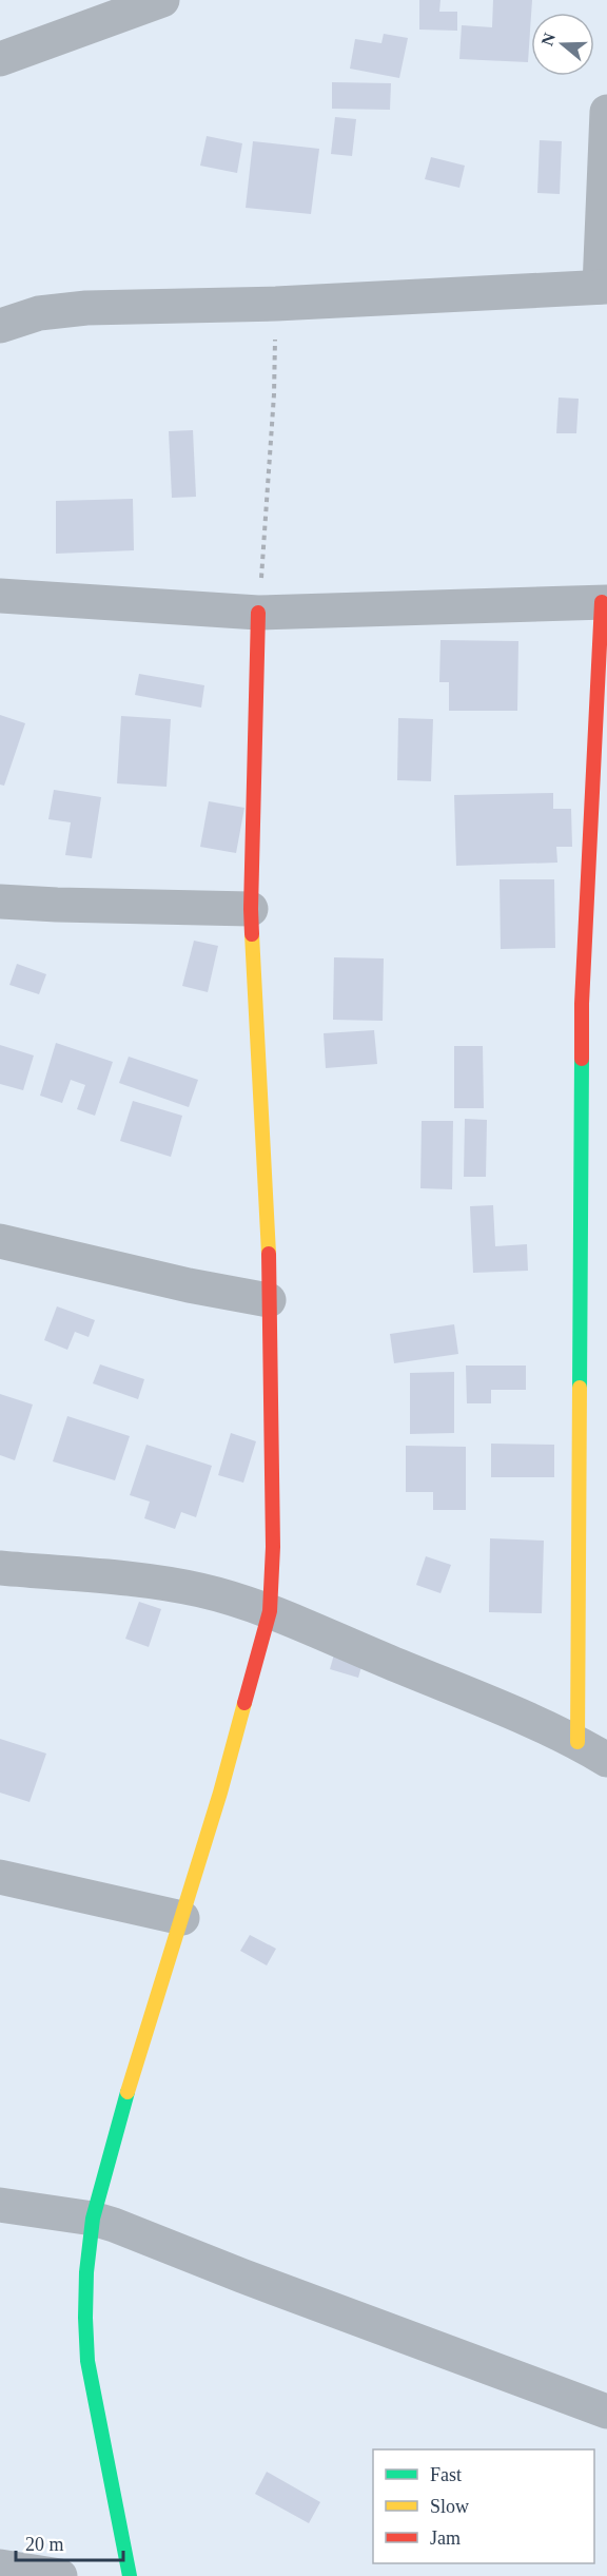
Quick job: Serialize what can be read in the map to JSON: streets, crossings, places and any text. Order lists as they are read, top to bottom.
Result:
{
  "legend": ["Fast", "Slow", "Jam"],
  "scale_bar": "20 m",
  "north": "left"
}
